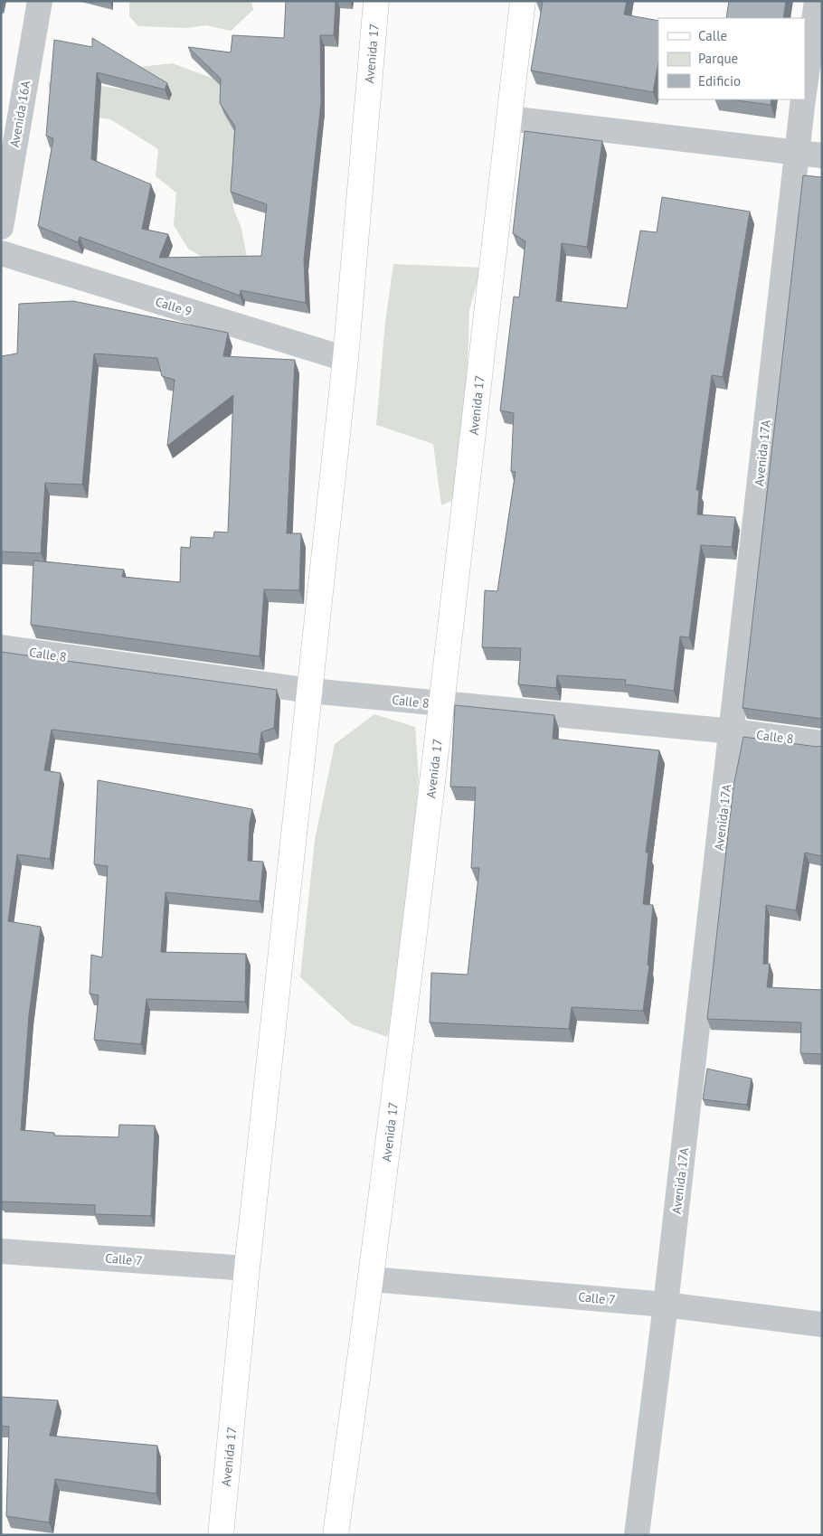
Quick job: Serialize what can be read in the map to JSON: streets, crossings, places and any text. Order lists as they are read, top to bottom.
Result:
{
  "streets": {
    "main road": ["Avenida 17"],
    "street": [
      "Avenida 16A",
      "Calle 9",
      "Avenida 17A",
      "Calle 8",
      "Calle 7"
    ]
  },
  "crossings": [
    ["Avenida 17", "Calle 9"],
    ["Avenida 17", "Calle 8"],
    ["Avenida 17", "Calle 7"],
    ["Avenida 17A", "Calle 8"],
    ["Avenida 17A", "Calle 7"]
  ],
  "legend": ["Calle", "Parque", "Edificio"]
}
